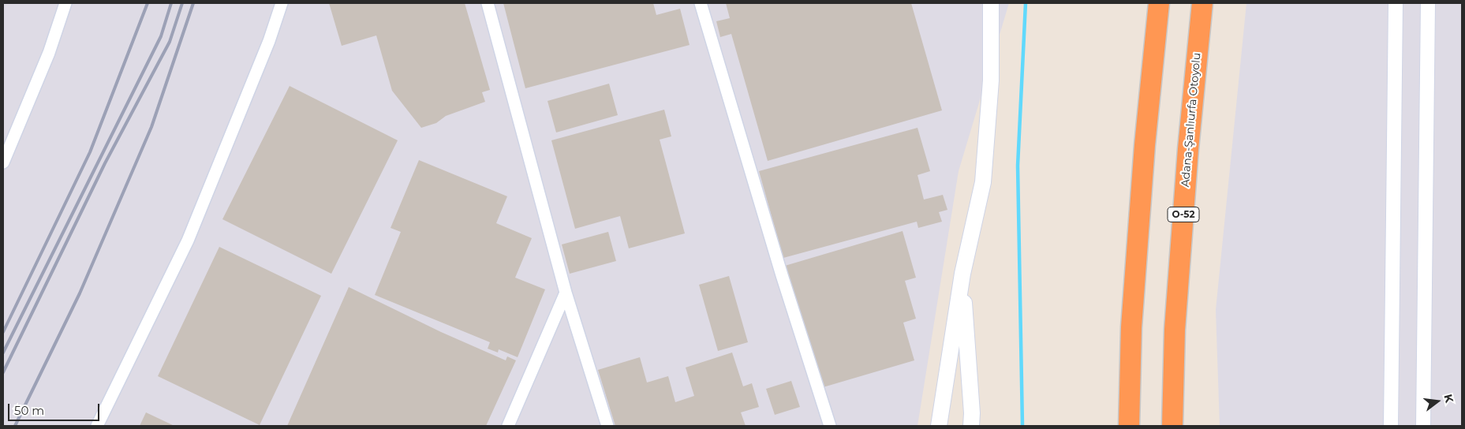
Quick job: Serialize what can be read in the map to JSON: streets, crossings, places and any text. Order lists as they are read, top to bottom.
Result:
{
  "streets": {
    "highway": ["Adana-Şanlıurfa Otoyolu", "O-52"]
  },
  "scale_bar": "50 m",
  "north": "right"
}
